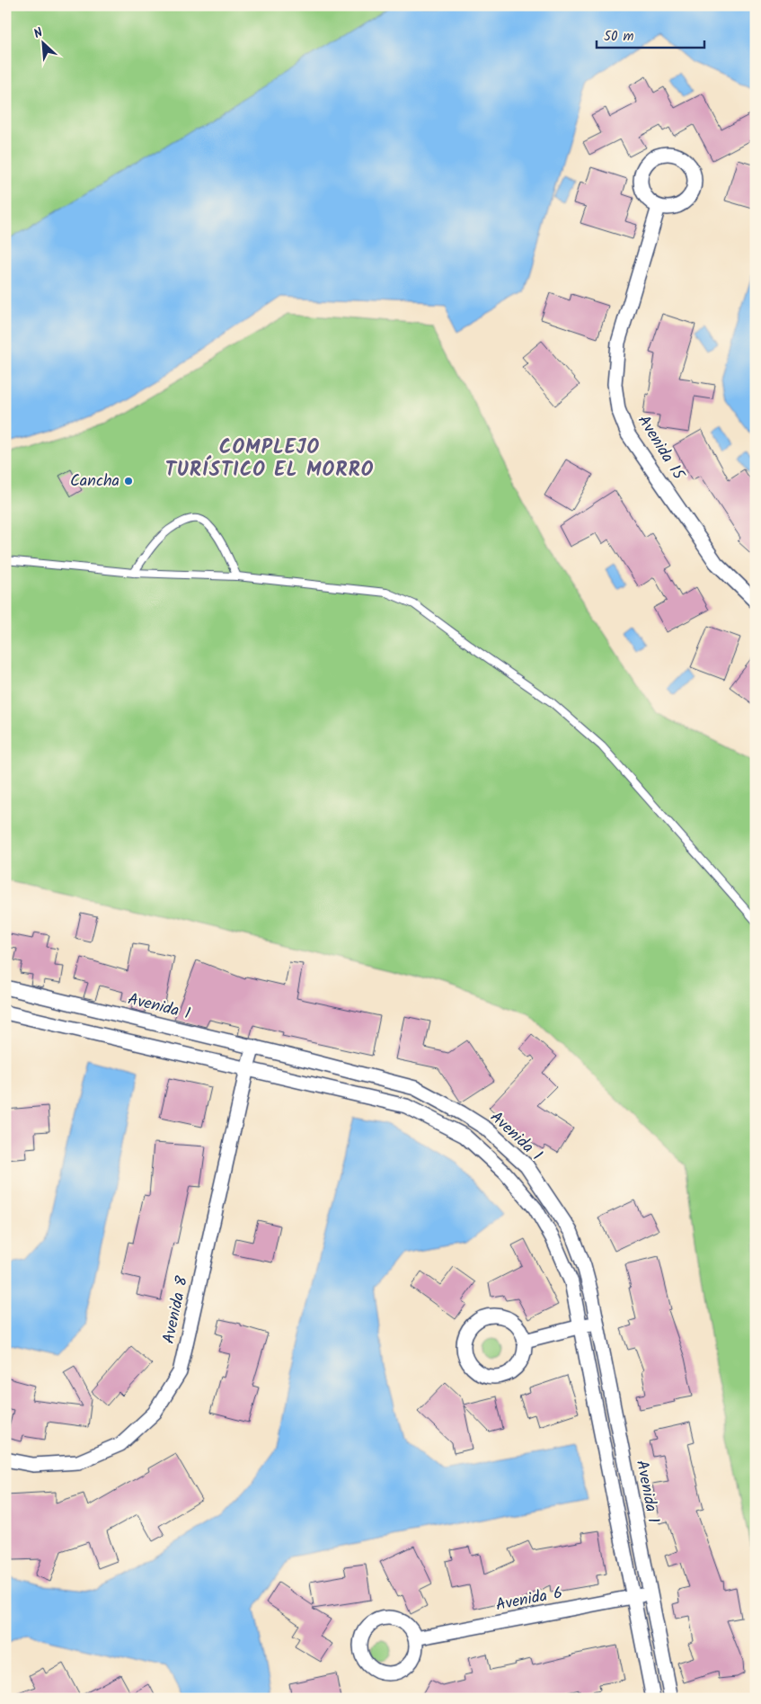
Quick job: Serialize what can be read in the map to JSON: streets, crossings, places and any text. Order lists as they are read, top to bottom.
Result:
{
  "streets": {
    "street": [
      "Avenida 15",
      "Avenida 1",
      "Avenida 8",
      "Avenida 6"
    ]
  },
  "crossings": [
    ["Avenida 1", "Avenida 8"],
    ["Avenida 1", "Avenida 6"]
  ],
  "districts": ["COMPLEJO TURÍSTICO EL MORRO"],
  "places": ["Cancha"],
  "scale_bar": "50 m",
  "north": "top left"
}
